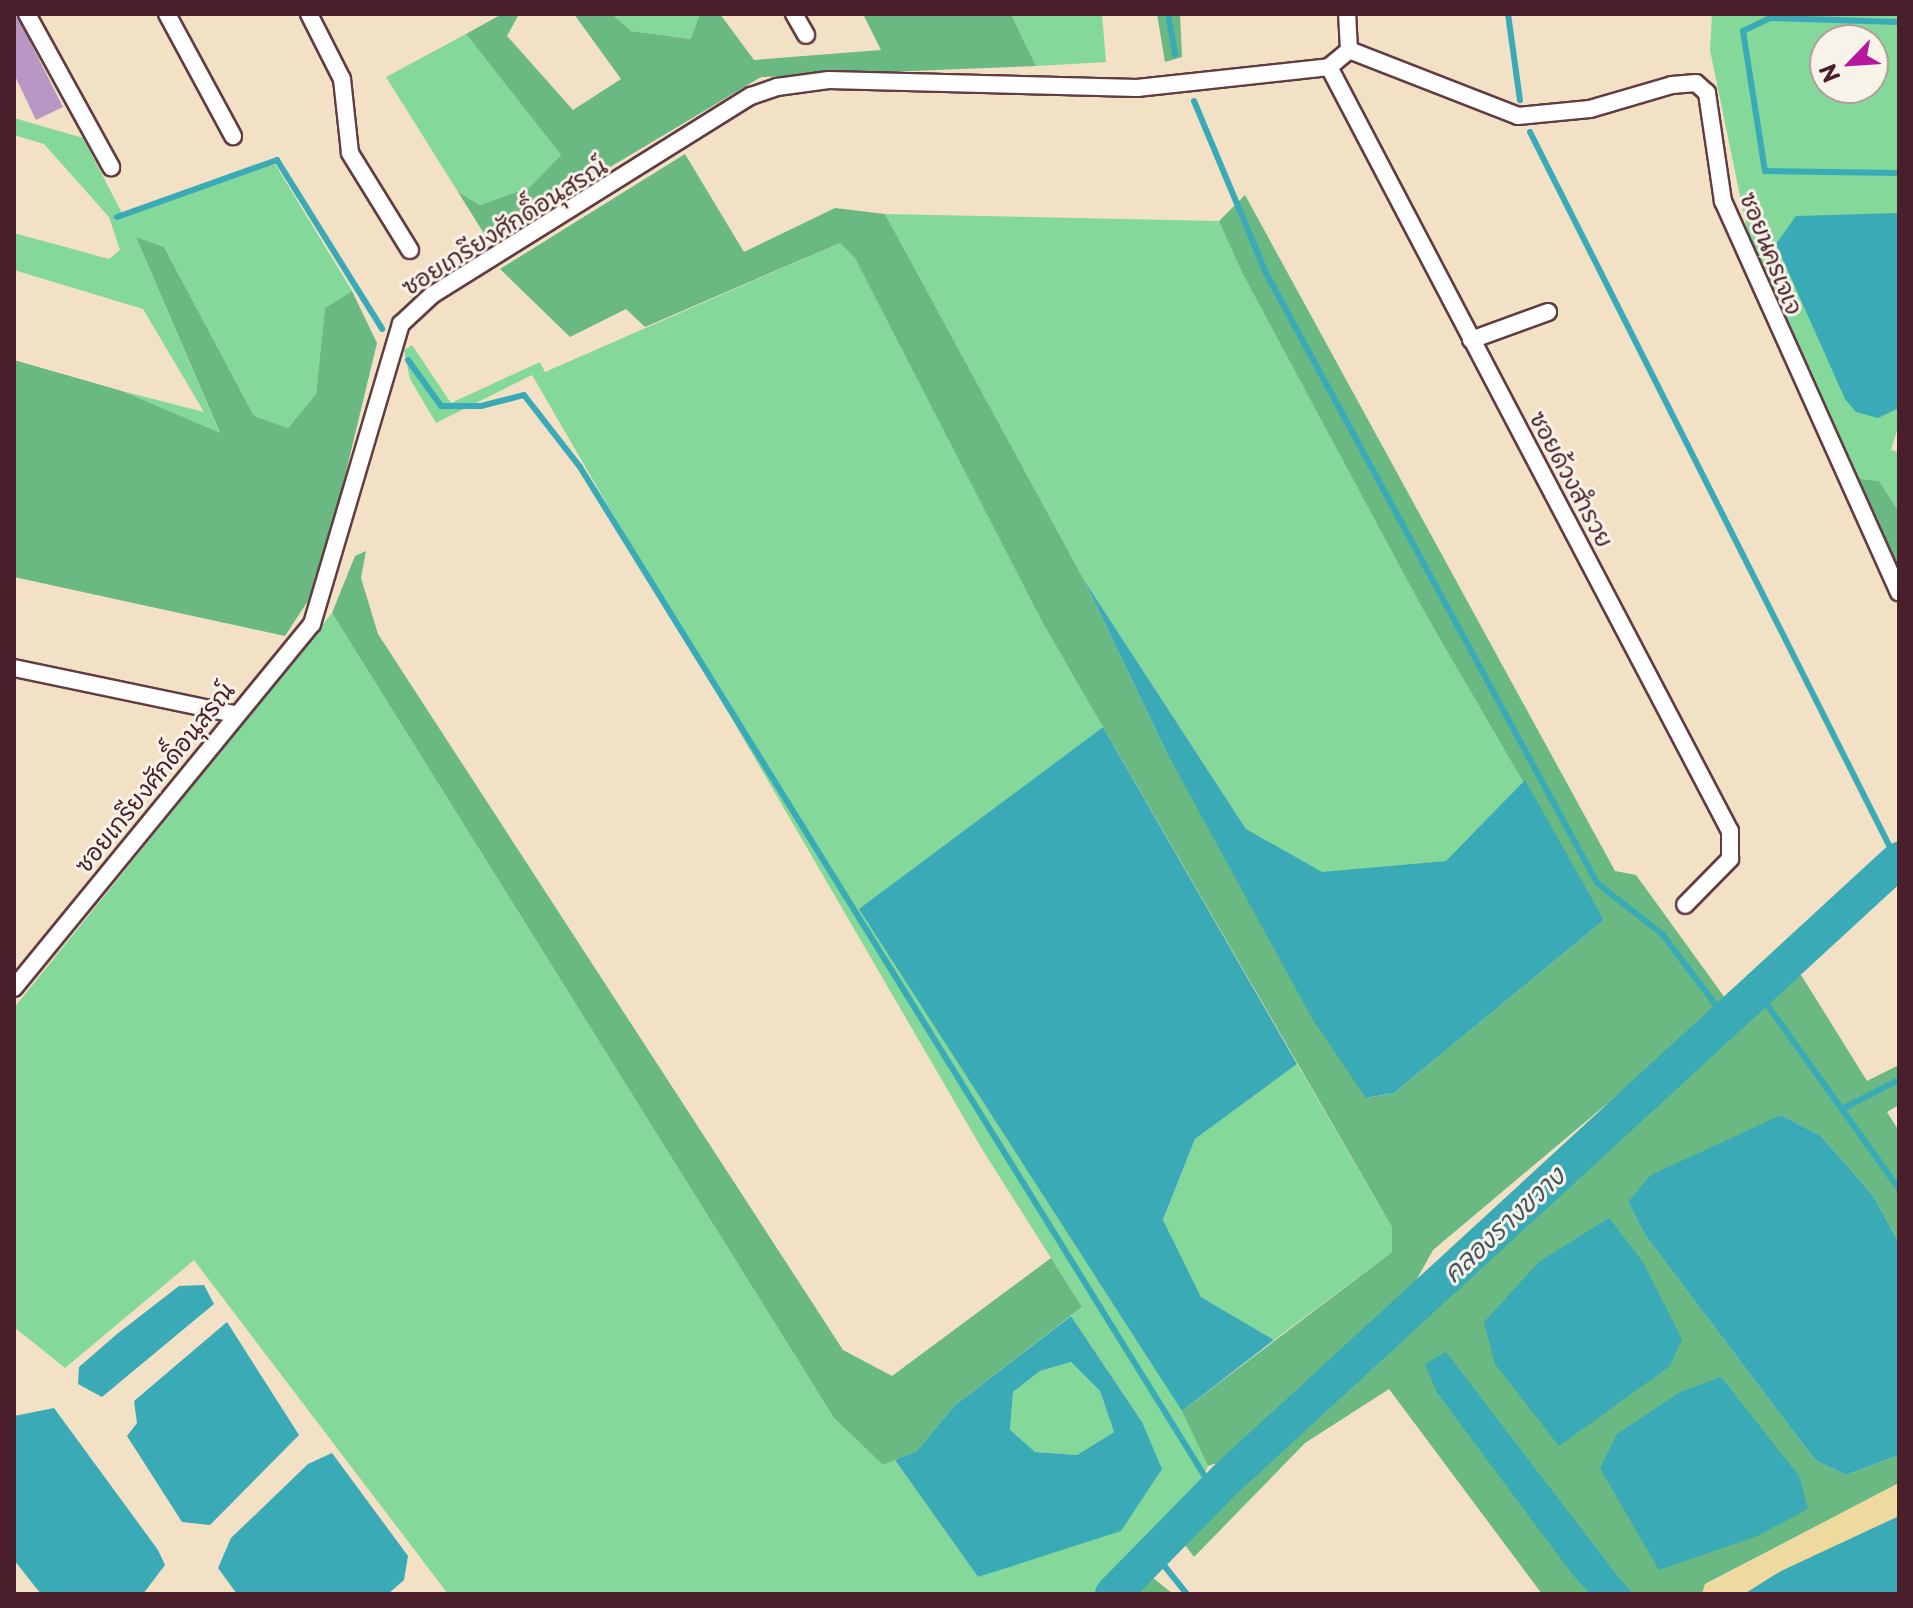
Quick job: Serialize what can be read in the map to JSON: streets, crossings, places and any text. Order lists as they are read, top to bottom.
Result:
{
  "streets": {
    "street": ["ซอยเกรียงศักดิ์อนุสรณ์", "ซอยนครเจเจ", "ซอยด้วงสำรวย"]
  },
  "crossings": [
    ["ซอยเกรียงศักดิ์อนุสรณ์", "ซอยด้วงสำรวย"]
  ],
  "water": ["คลองรางขวาง"],
  "north": "bottom left"
}
